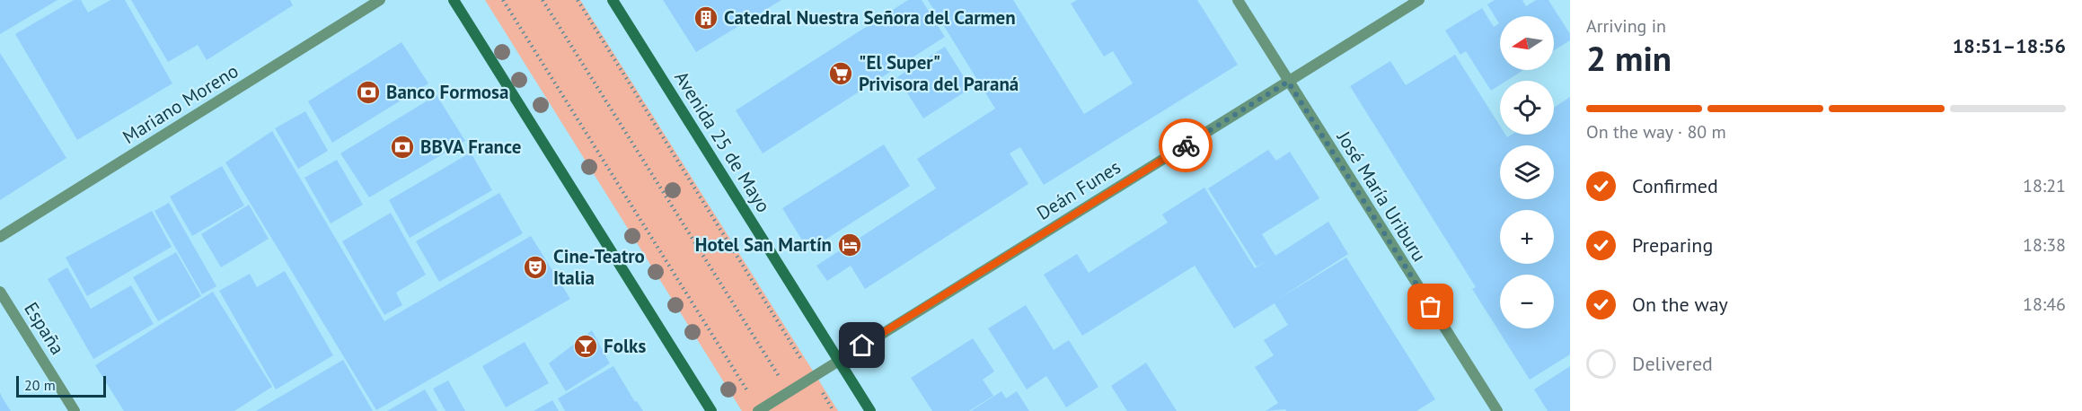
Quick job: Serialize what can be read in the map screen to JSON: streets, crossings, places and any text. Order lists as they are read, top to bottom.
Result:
{
  "streets": {
    "main road": ["Avenida 25 de Mayo"],
    "street": [
      "Mariano Moreno",
      "Deán Funes",
      "José María Uriburu",
      "España"
    ]
  },
  "crossings": [
    ["Avenida 25 de Mayo", "Deán Funes"],
    ["Deán Funes", "José María Uriburu"]
  ],
  "places": {
    "building": ["Catedral Nuestra Señora del Carmen"],
    "supermarket": ["\"El Super\" Privisora del Paraná"],
    "bank": ["Banco Formosa", "BBVA France"],
    "hotel": ["Hotel San Martín"],
    "theatre": ["Cine-Teatro Italia"],
    "bar": ["Folks"]
  },
  "scale_bar": "20 m",
  "north": "left",
  "page": {
    "heading": ["2 min", "Arriving in", "18:51–18:56"],
    "map_buttons": ["+", "−"],
    "bar": "On the way · 80 m",
    "list": [
      ["Confirmed", "18:21"],
      ["Preparing", "18:38"],
      ["On the way", "18:46"],
      "Delivered"
    ],
    "scale": "20 m"
  }
}
